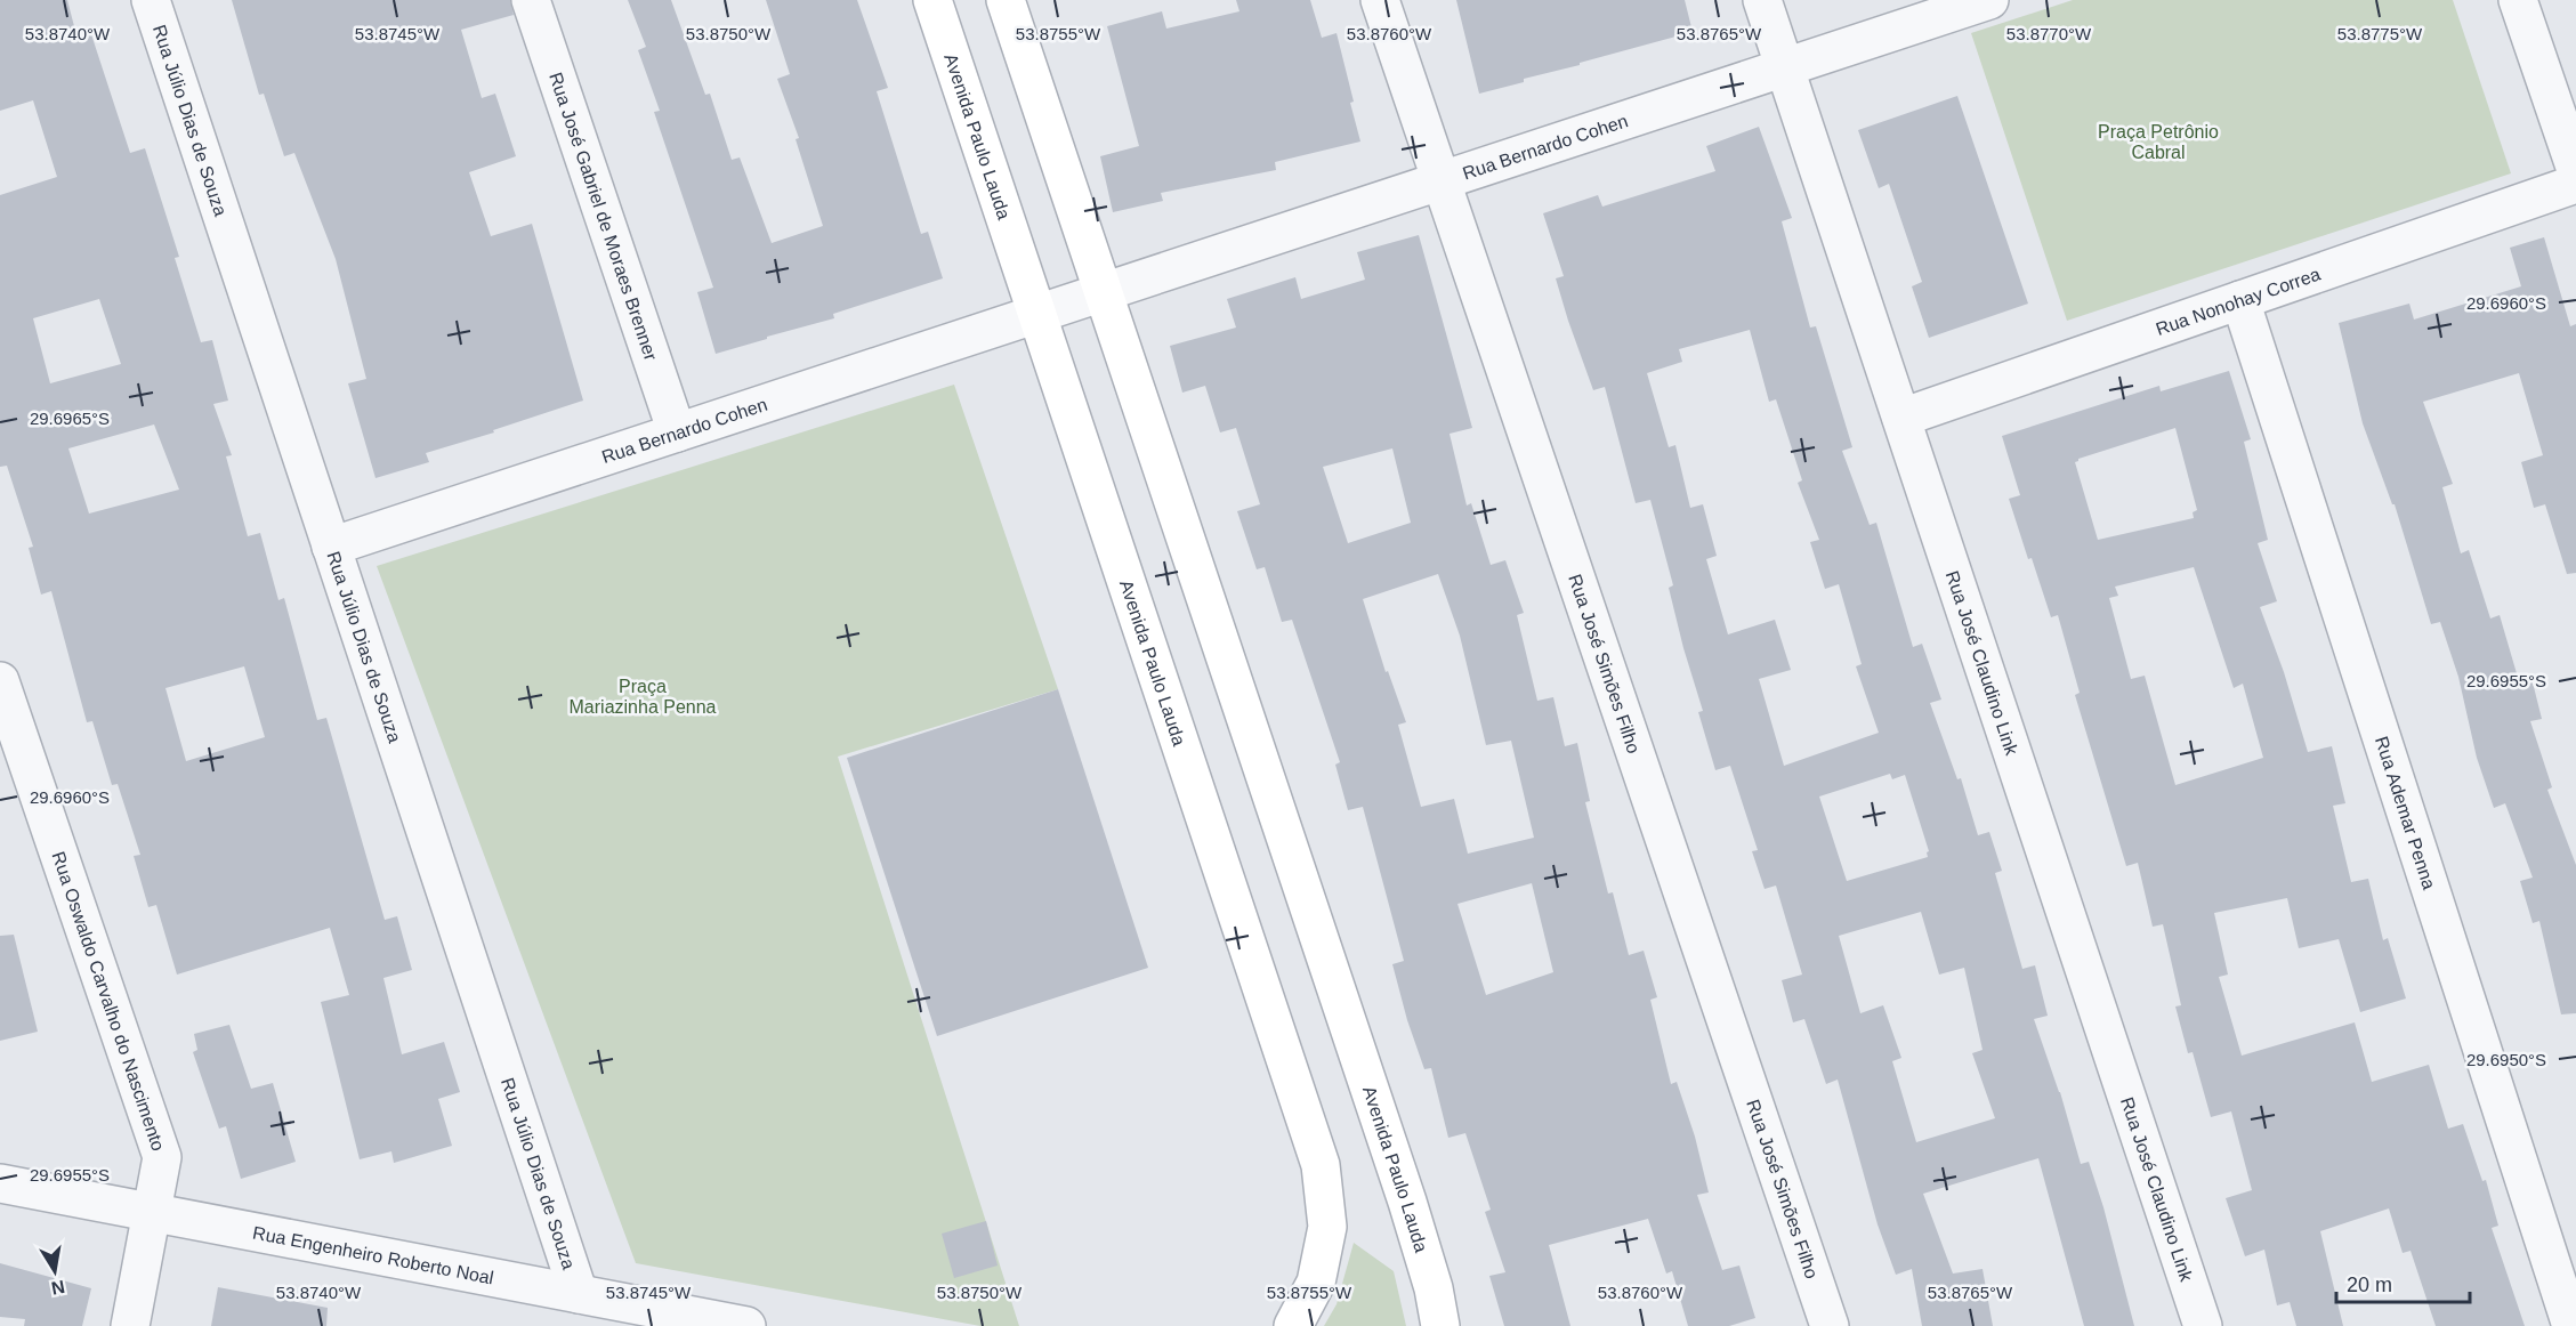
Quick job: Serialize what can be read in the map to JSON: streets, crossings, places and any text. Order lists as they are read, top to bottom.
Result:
{
  "streets": {
    "main road": ["Avenida Paulo Lauda"],
    "street": [
      "Rua Júlio Dias de Souza",
      "Rua Bernardo Cohen",
      "Rua José Gabriel de Moraes Brenner",
      "Rua Nonohay Correa",
      "Rua José Simões Filho",
      "Rua José Claudino Link",
      "Rua Ademar Penna",
      "Rua Oswaldo Carvalho do Nascimento",
      "Rua Engenheiro Roberto Noal"
    ]
  },
  "crossings": [
    ["Rua Júlio Dias de Souza", "Rua Bernardo Cohen"],
    ["Rua Júlio Dias de Souza", "Rua Engenheiro Roberto Noal"],
    ["Avenida Paulo Lauda", "Rua Bernardo Cohen"],
    ["Rua Bernardo Cohen", "Rua José Gabriel de Moraes Brenner"],
    ["Rua Bernardo Cohen", "Rua José Simões Filho"],
    ["Rua Bernardo Cohen", "Rua José Claudino Link"],
    ["Rua Nonohay Correa", "Rua José Claudino Link"],
    ["Rua Nonohay Correa", "Rua Ademar Penna"],
    ["Rua Oswaldo Carvalho do Nascimento", "Rua Engenheiro Roberto Noal"]
  ],
  "parks": ["Praça Petrônio Cabral", "Praça Mariazinha Penna"],
  "scale_bar": "20 m",
  "north": "bottom",
  "coordinates": [
    "53.8740°W",
    "53.8745°W",
    "53.8750°W",
    "53.8755°W",
    "53.8760°W",
    "53.8765°W",
    "53.8770°W",
    "53.8775°W",
    "29.6960°S",
    "29.6965°S",
    "29.6955°S",
    "29.6950°S"
  ]
}
